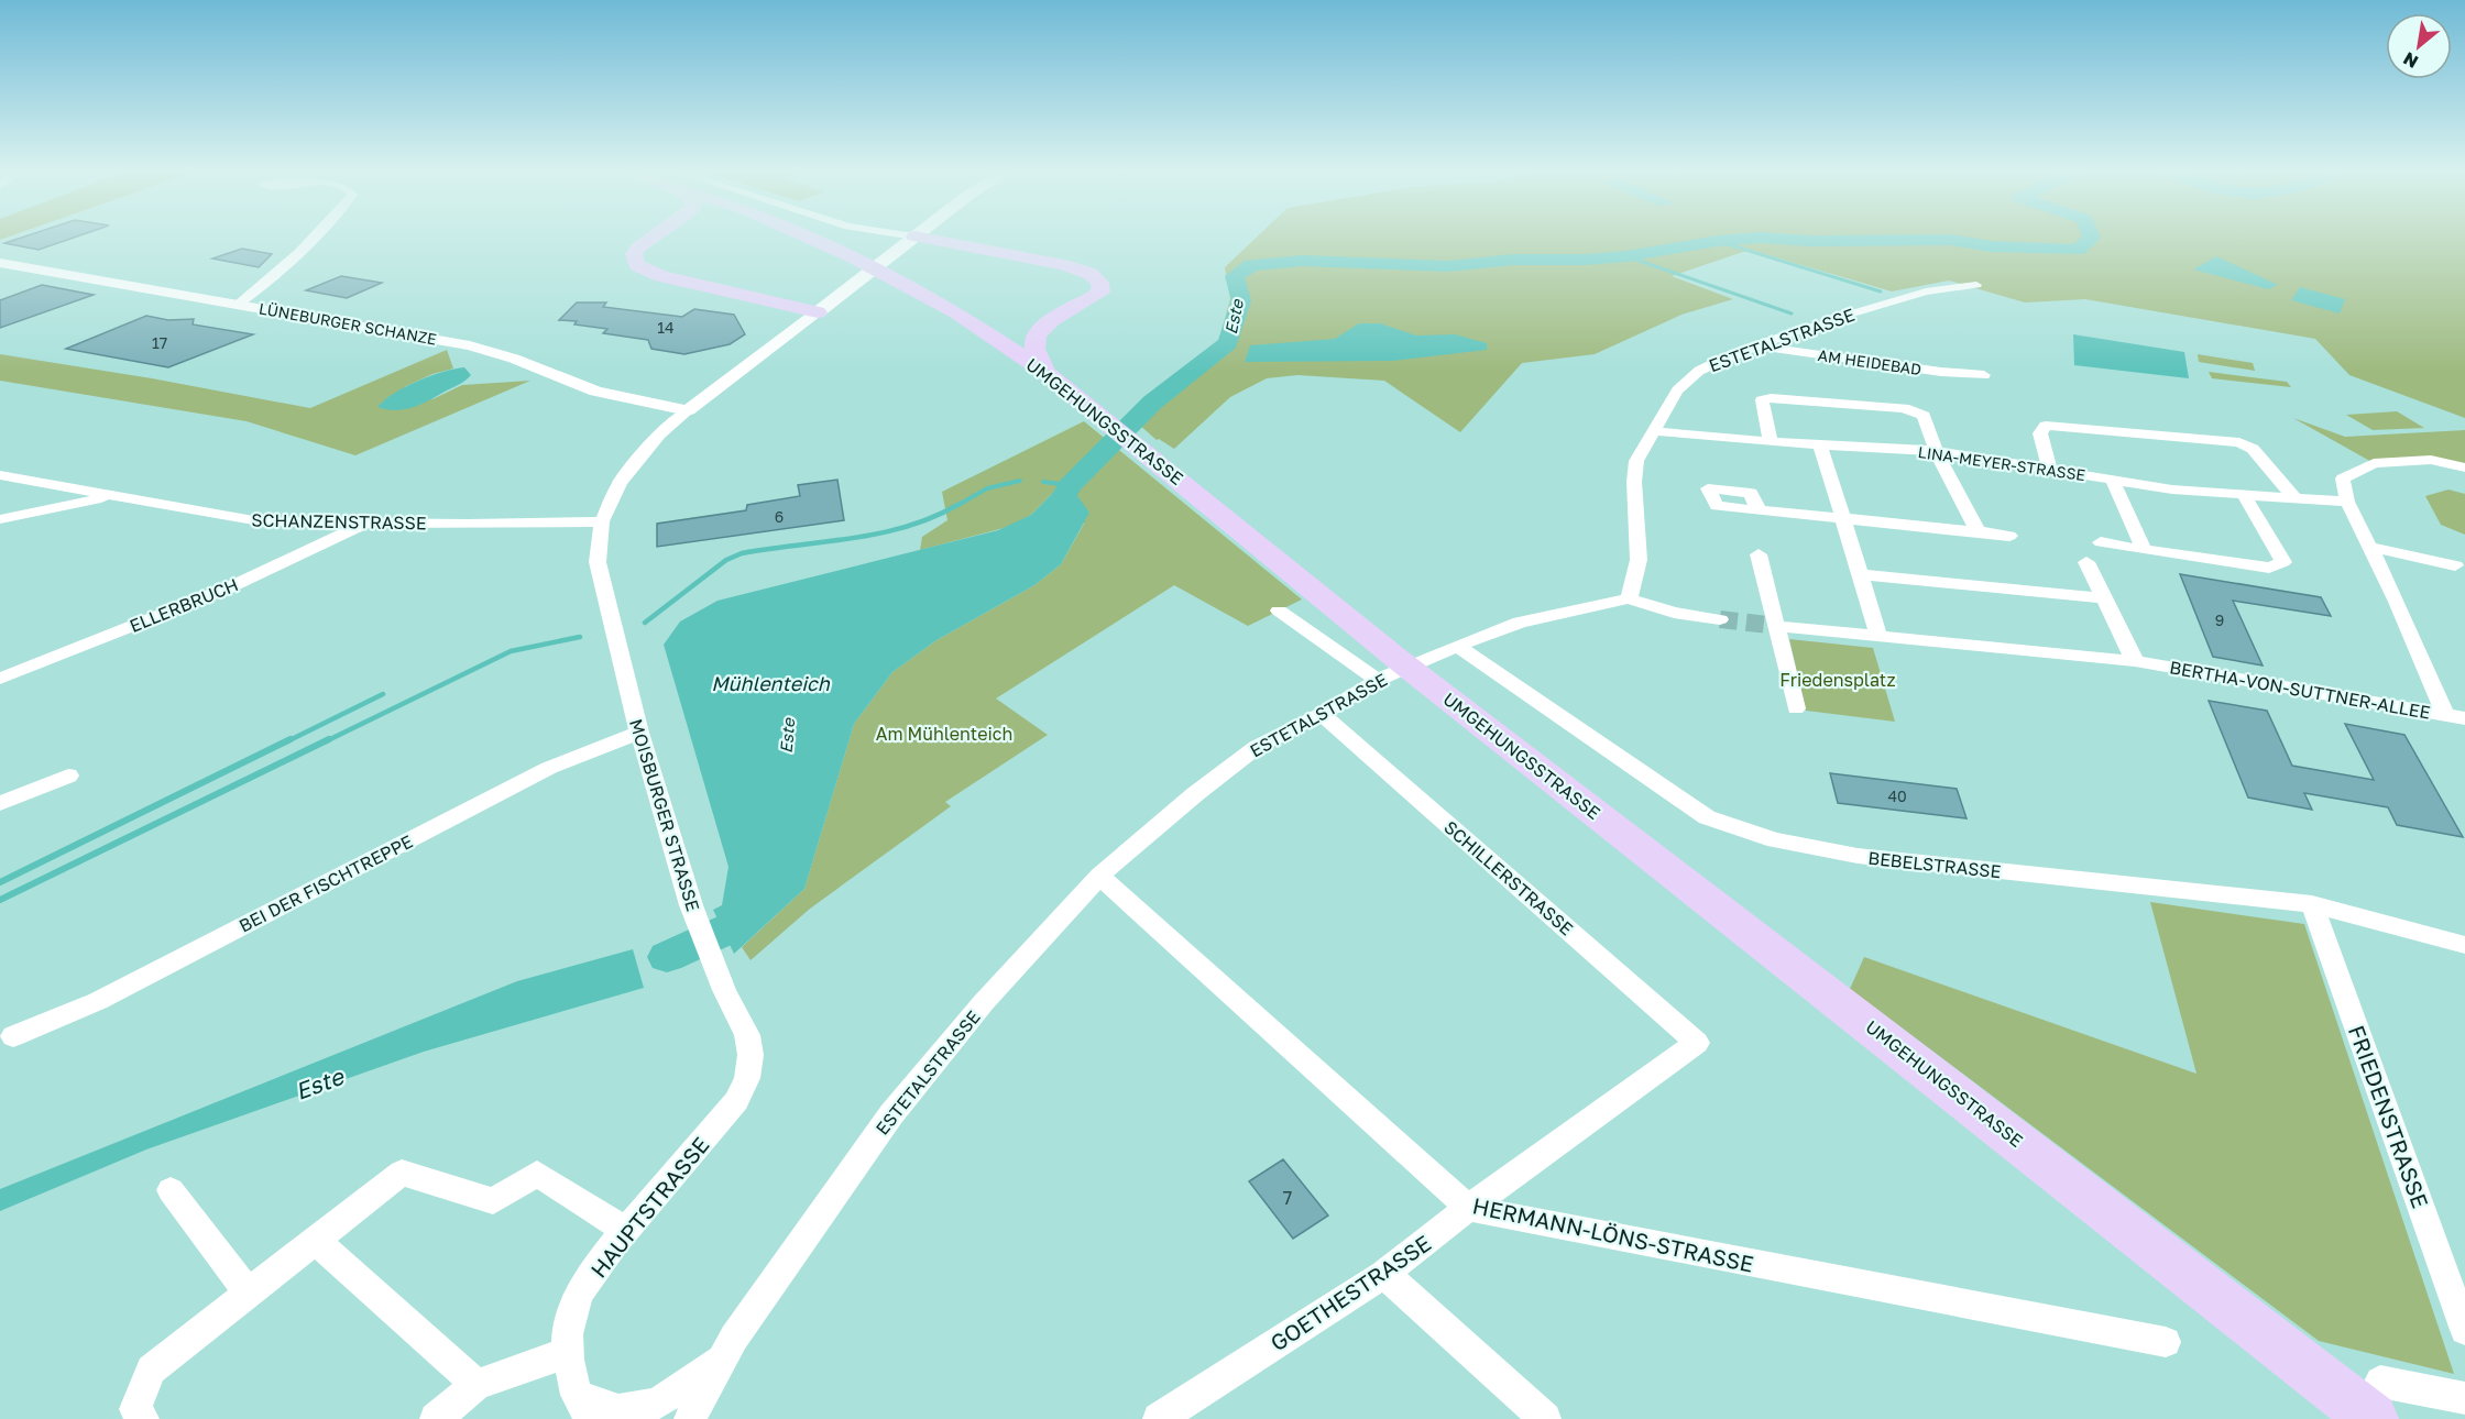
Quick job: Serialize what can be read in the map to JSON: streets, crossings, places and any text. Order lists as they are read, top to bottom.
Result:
{
  "streets": {
    "main road": ["UMGEHUNGSSTRASSE"],
    "street": [
      "LÜNEBURGER SCHANZE",
      "ESTETALSTRASSE",
      "AM HEIDEBAD",
      "LINA-MEYER-STRASSE",
      "SCHANZENSTRASSE",
      "ELLERBRUCH",
      "BERTHA-VON-SUTTNER-ALLEE",
      "MOISBURGER STRASSE",
      "BEBELSTRASSE",
      "SCHILLERSTRASSE",
      "BEI DER FISCHTREPPE",
      "FRIEDENSTRASSE",
      "HAUPTSTRASSE",
      "HERMANN-LÖNS-STRASSE",
      "GOETHESTRASSE"
    ]
  },
  "crossings": [
    ["ESTETALSTRASSE", "AM HEIDEBAD"],
    ["ESTETALSTRASSE", "UMGEHUNGSSTRASSE"],
    ["ESTETALSTRASSE", "LINA-MEYER-STRASSE"],
    ["ESTETALSTRASSE", "BEBELSTRASSE"],
    ["ESTETALSTRASSE", "SCHILLERSTRASSE"],
    ["ESTETALSTRASSE", "HAUPTSTRASSE"],
    ["ESTETALSTRASSE", "HERMANN-LÖNS-STRASSE"],
    ["SCHANZENSTRASSE", "ELLERBRUCH"],
    ["SCHANZENSTRASSE", "MOISBURGER STRASSE"],
    ["MOISBURGER STRASSE", "BEI DER FISCHTREPPE"],
    ["MOISBURGER STRASSE", "HAUPTSTRASSE"],
    ["BEBELSTRASSE", "FRIEDENSTRASSE"],
    ["SCHILLERSTRASSE", "GOETHESTRASSE"],
    ["HERMANN-LÖNS-STRASSE", "GOETHESTRASSE"]
  ],
  "water": ["Este", "Mühlenteich"],
  "parks": ["Friedensplatz", "Am Mühlenteich"],
  "house_numbers": [
    "14",
    "17",
    "6",
    "9",
    "40",
    "7"
  ],
  "north": "bottom left"
}
